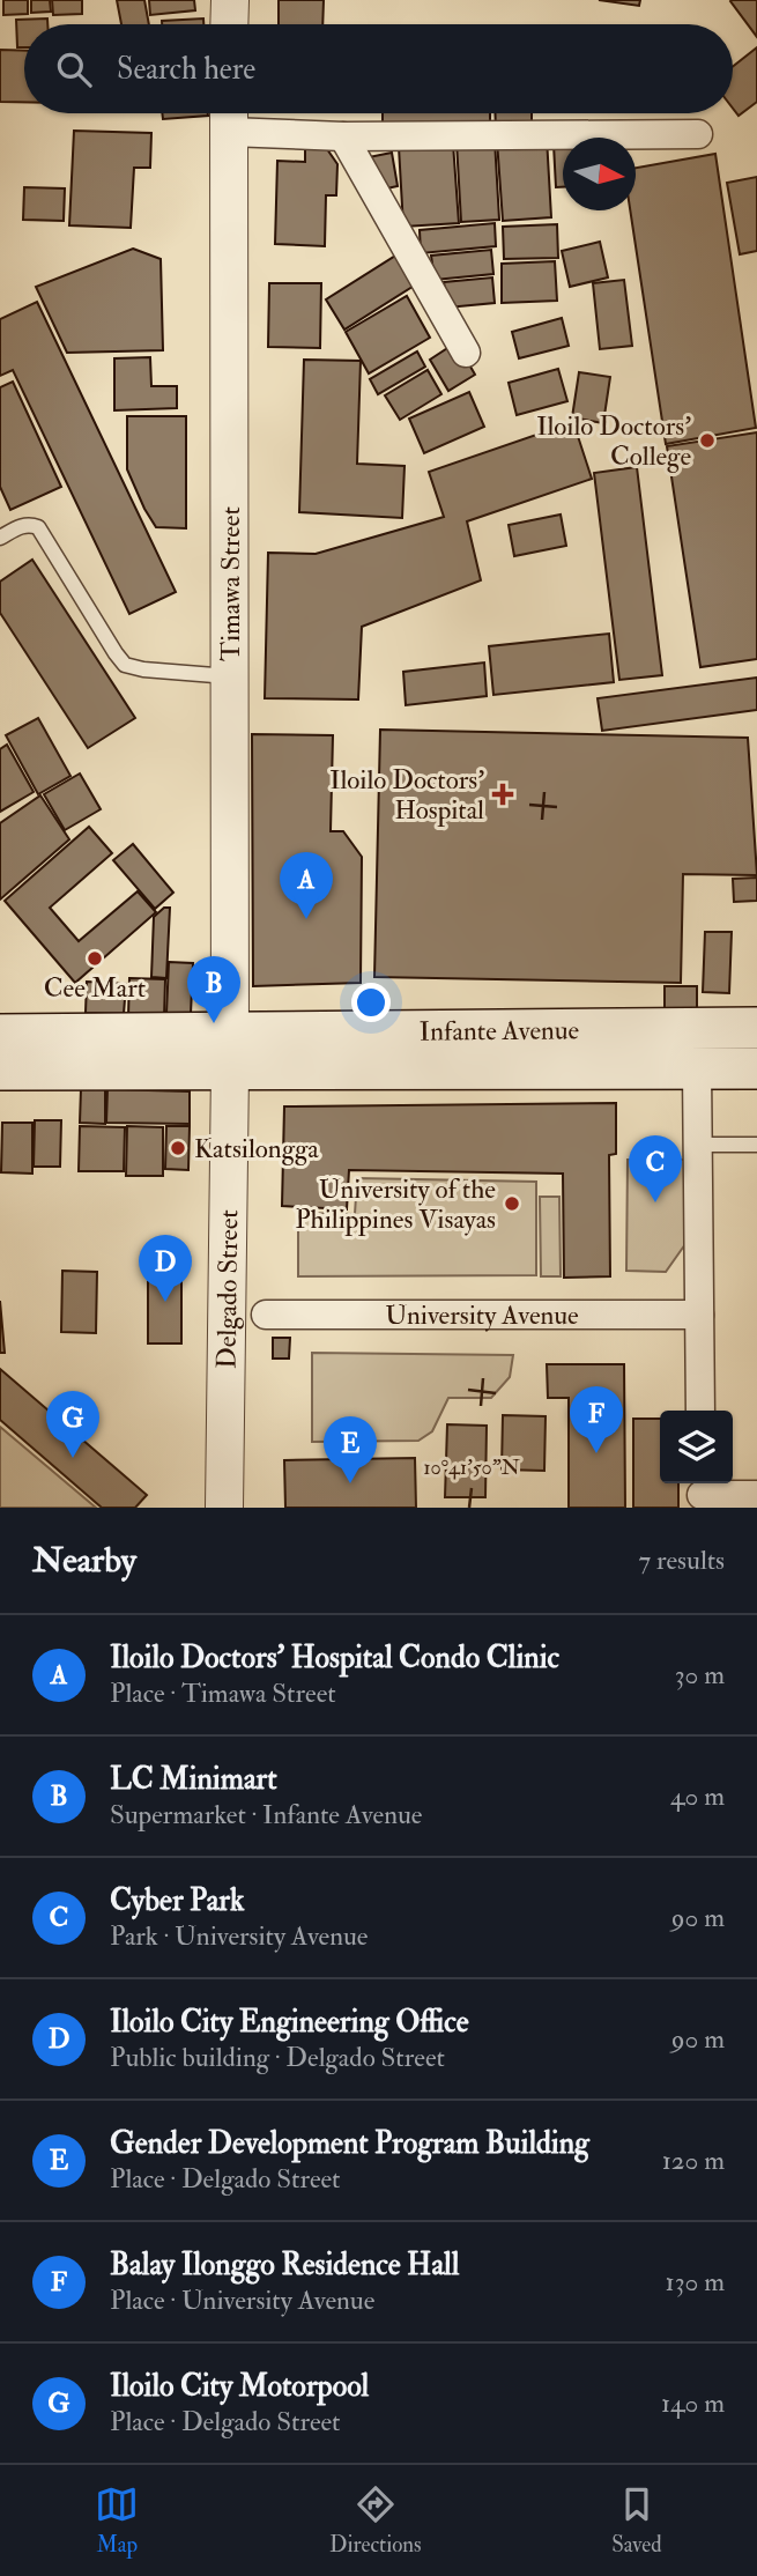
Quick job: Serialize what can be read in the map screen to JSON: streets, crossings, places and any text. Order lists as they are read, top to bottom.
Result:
{
  "streets": {
    "main road": ["Infante Avenue"],
    "street": ["Timawa Street", "Delgado Street", "University Avenue"]
  },
  "crossings": [
    ["Timawa Street", "Infante Avenue"],
    ["Timawa Street", "Delgado Street"],
    ["Infante Avenue", "Delgado Street"],
    ["Delgado Street", "University Avenue"]
  ],
  "places": {
    "other": [
      "Iloilo Doctors' College",
      "Cee Mart",
      "Katsilongga",
      "University of the Philippines Visayas"
    ],
    "health": ["Iloilo Doctors' Hospital"]
  },
  "north": "right",
  "page": {
    "search": "Search here",
    "pins": [
      "A",
      "B",
      "C",
      "D",
      "F",
      "G",
      "E"
    ],
    "heading": ["Nearby", "7 results"],
    "list": [
      {
        "mark": "A",
        "name": "Iloilo Doctors' Hospital Condo Clinic",
        "note": "Place · Timawa Street",
        "value": "30 m"
      },
      {
        "mark": "B",
        "name": "LC Minimart",
        "note": "Supermarket · Infante Avenue",
        "value": "40 m"
      },
      {
        "mark": "C",
        "name": "Cyber Park",
        "note": "Park · University Avenue",
        "value": "90 m"
      },
      {
        "mark": "D",
        "name": "Iloilo City Engineering Office",
        "note": "Public building · Delgado Street",
        "value": "90 m"
      },
      {
        "mark": "E",
        "name": "Gender Development Program Building",
        "note": "Place · Delgado Street",
        "value": "120 m"
      },
      {
        "mark": "F",
        "name": "Balay Ilonggo Residence Hall",
        "note": "Place · University Avenue",
        "value": "130 m"
      },
      {
        "mark": "G",
        "name": "Iloilo City Motorpool",
        "note": "Place · Delgado Street",
        "value": "140 m"
      }
    ],
    "nav": ["Map", "Directions", "Saved"]
  },
  "coordinates": ["10°41'50\"N"]
}
